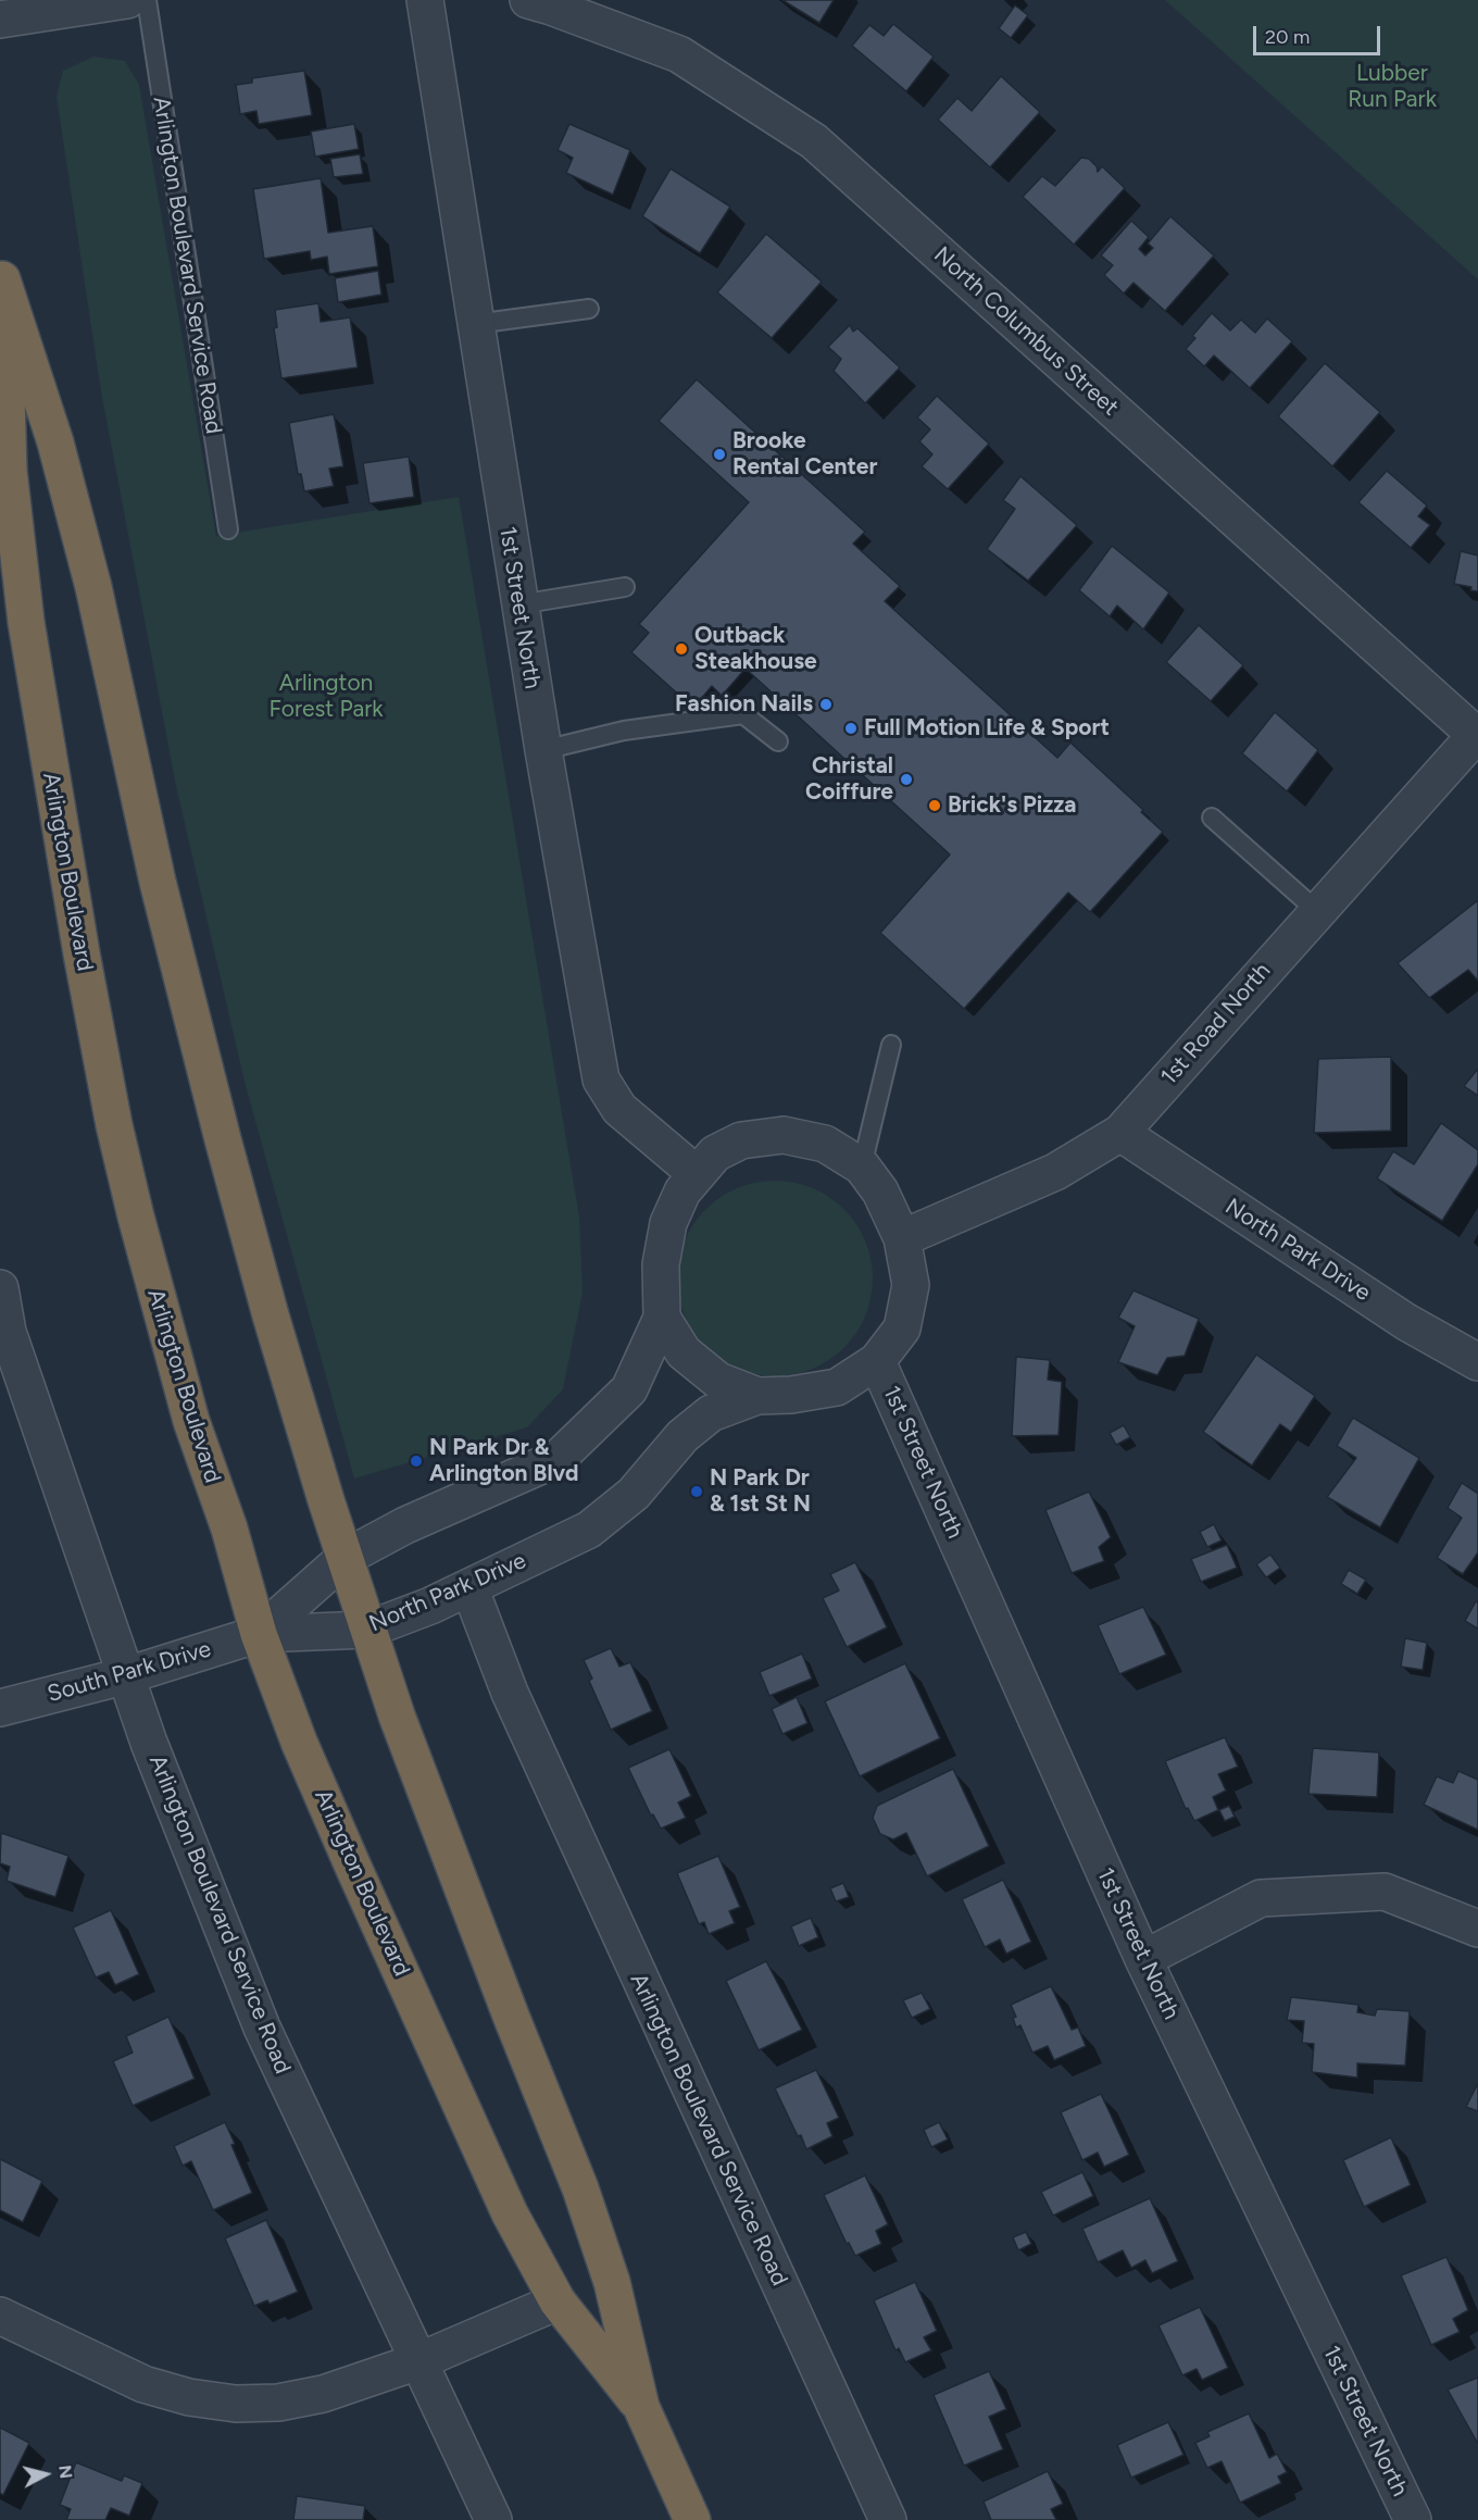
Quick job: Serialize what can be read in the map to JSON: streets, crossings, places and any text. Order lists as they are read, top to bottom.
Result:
{
  "streets": {
    "highway": ["Arlington Boulevard"],
    "street": [
      "Arlington Boulevard Service Road",
      "North Columbus Street",
      "1st Street North",
      "1st Road North",
      "North Park Drive",
      "South Park Drive"
    ]
  },
  "crossings": [
    ["Arlington Boulevard Service Road", "North Park Drive"],
    ["Arlington Boulevard Service Road", "South Park Drive"],
    ["North Columbus Street", "1st Road North"],
    ["Arlington Boulevard", "North Park Drive"],
    ["Arlington Boulevard", "South Park Drive"],
    ["1st Road North", "North Park Drive"],
    ["North Park Drive", "South Park Drive"]
  ],
  "parks": ["Lubber Run Park", "Arlington Forest Park"],
  "places": [
    "Brooke Rental Center",
    "Outback Steakhouse",
    "Fashion Nails",
    "Full Motion Life & Sport",
    "Christal Coiffure",
    "Brick's Pizza",
    "N Park Dr & Arlington Blvd",
    "N Park Dr & 1st St N"
  ],
  "scale_bar": "20 m",
  "north": "right"
}
